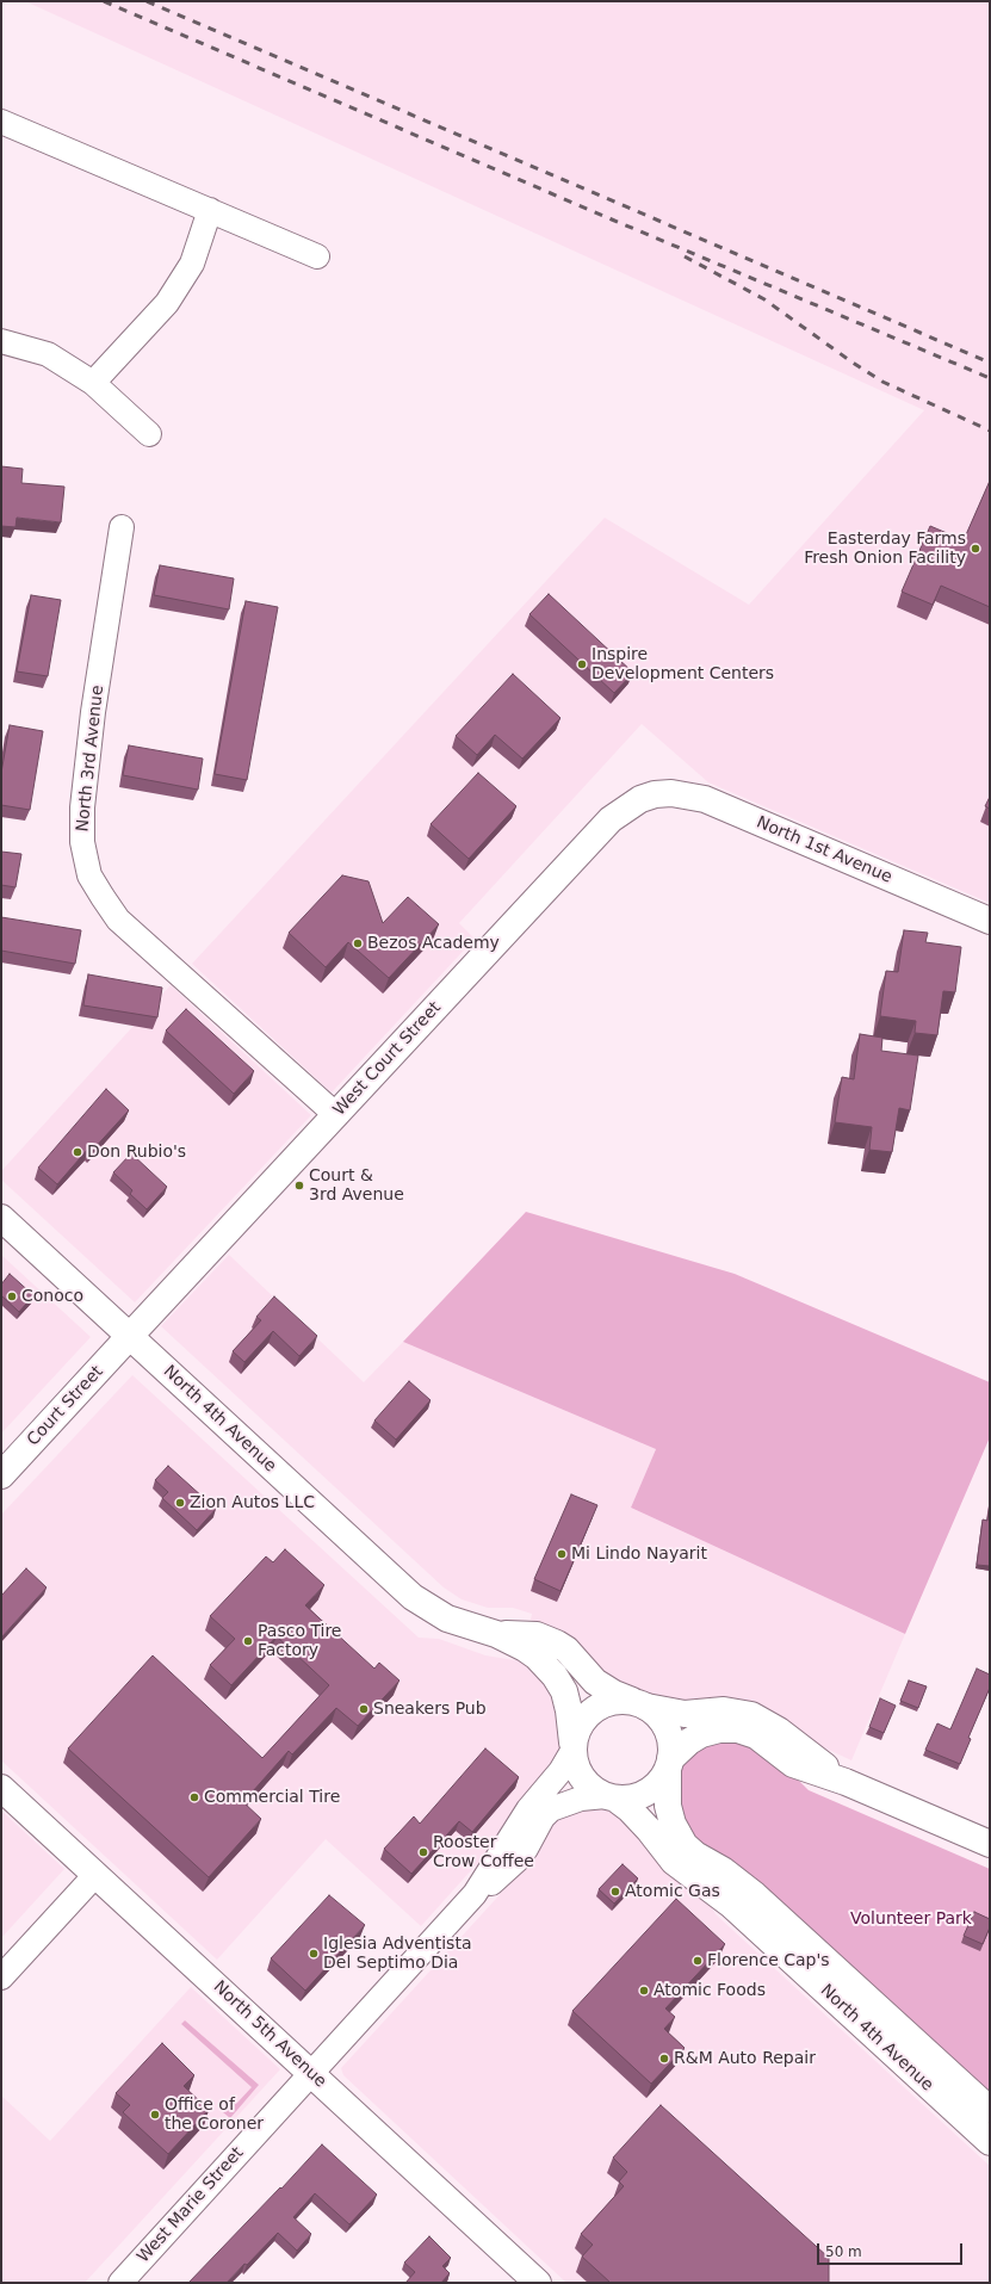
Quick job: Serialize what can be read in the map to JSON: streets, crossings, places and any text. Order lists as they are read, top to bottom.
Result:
{
  "streets": {
    "main road": [
      "North 1st Avenue",
      "West Court Street",
      "Court Street",
      "North 4th Avenue",
      "North 5th Avenue"
    ],
    "street": ["North 3rd Avenue", "West Marie Street"]
  },
  "crossings": [
    ["North 3rd Avenue", "West Court Street"],
    ["North 1st Avenue", "West Court Street"],
    ["West Court Street", "Court Street"],
    ["West Court Street", "North 4th Avenue"],
    ["Court Street", "North 4th Avenue"],
    ["North 4th Avenue", "West Marie Street"],
    ["North 5th Avenue", "West Marie Street"]
  ],
  "parks": ["Volunteer Park"],
  "places": [
    "Easterday Farms Fresh Onion Facility",
    "Inspire Development Centers",
    "Bezos Academy",
    "Don Rubio's",
    "Court & 3rd Avenue",
    "Conoco",
    "Zion Autos LLC",
    "Mi Lindo Nayarit",
    "Pasco Tire Factory",
    "Sneakers Pub",
    "Commercial Tire",
    "Rooster Crow Coffee",
    "Atomic Gas",
    "Iglesia Adventista Del Septimo Dia",
    "Florence Cap's",
    "Atomic Foods",
    "R&M Auto Repair",
    "Office of the Coroner"
  ],
  "scale_bar": "50 m"
}
